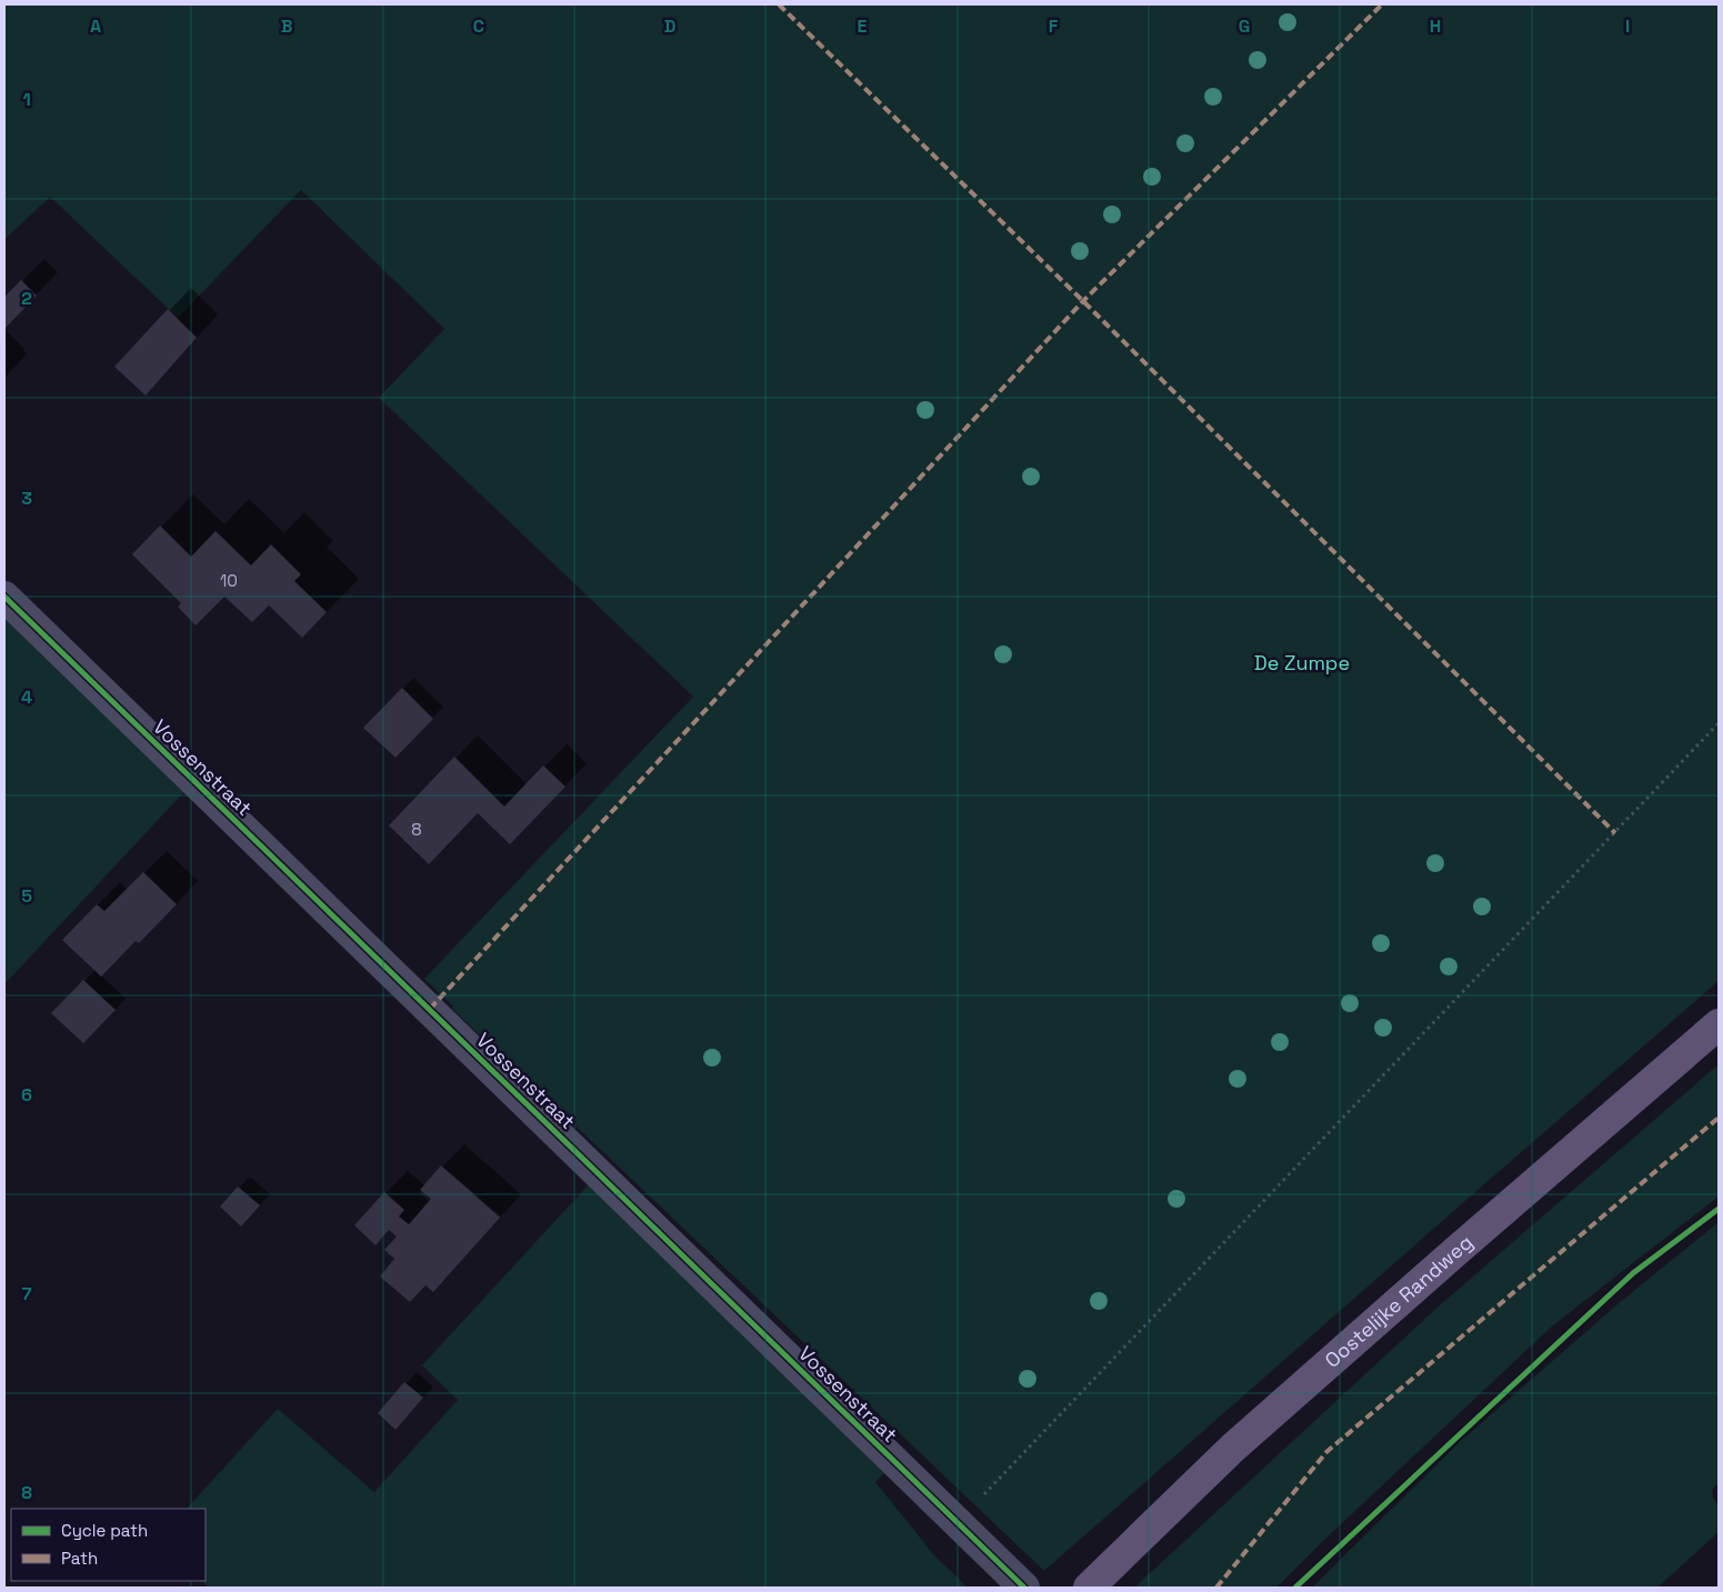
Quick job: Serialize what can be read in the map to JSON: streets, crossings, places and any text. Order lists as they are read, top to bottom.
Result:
{
  "streets": {
    "main road": ["Oostelijke Randweg"],
    "street": ["Vossenstraat"]
  },
  "parks": ["De Zumpe"],
  "house_numbers": ["10", "8"],
  "legend": ["Cycle path", "Path"],
  "grid": {
    "columns": [
      "A",
      "B",
      "C",
      "D",
      "E",
      "F",
      "G",
      "H",
      "I"
    ],
    "rows": [
      "1",
      "2",
      "3",
      "4",
      "5",
      "6",
      "7",
      "8"
    ]
  }
}
